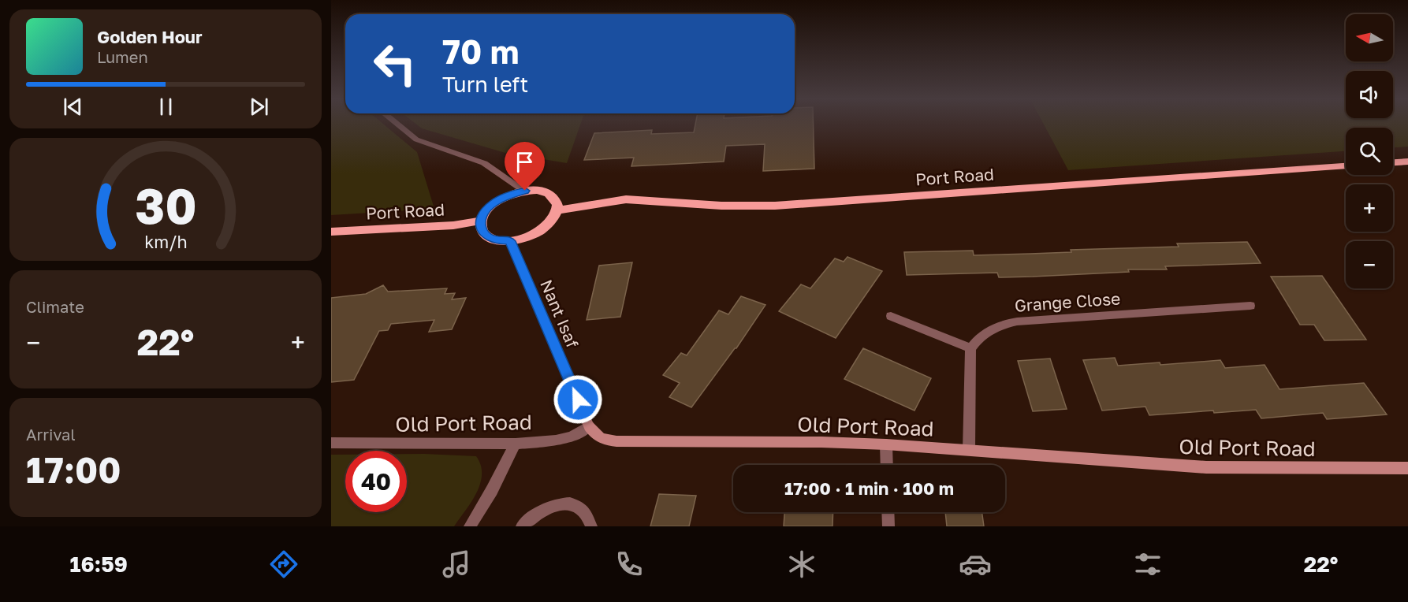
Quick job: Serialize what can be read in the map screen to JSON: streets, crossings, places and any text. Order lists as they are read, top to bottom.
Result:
{
  "streets": {
    "main road": ["Port Road"],
    "street": ["Grange Close", "Nant Isaf", "Old Port Road"]
  },
  "crossings": [
    ["Port Road", "Nant Isaf"],
    ["Nant Isaf", "Old Port Road"]
  ],
  "north": "left",
  "page": {
    "map_buttons": ["+", "−"],
    "turn": ["70 m", "Turn left"],
    "song": ["Golden Hour", "Lumen"],
    "tile": [
      "Climate",
      ["Arrival", "17:00"]
    ],
    "heat": ["−", "22°", "+"],
    "limit": "40",
    "trip": "17:00 · 1 min · 100 m",
    "tabs": ["16:59", "22°"],
    "gauge": ["30", "km/h"]
  }
}
